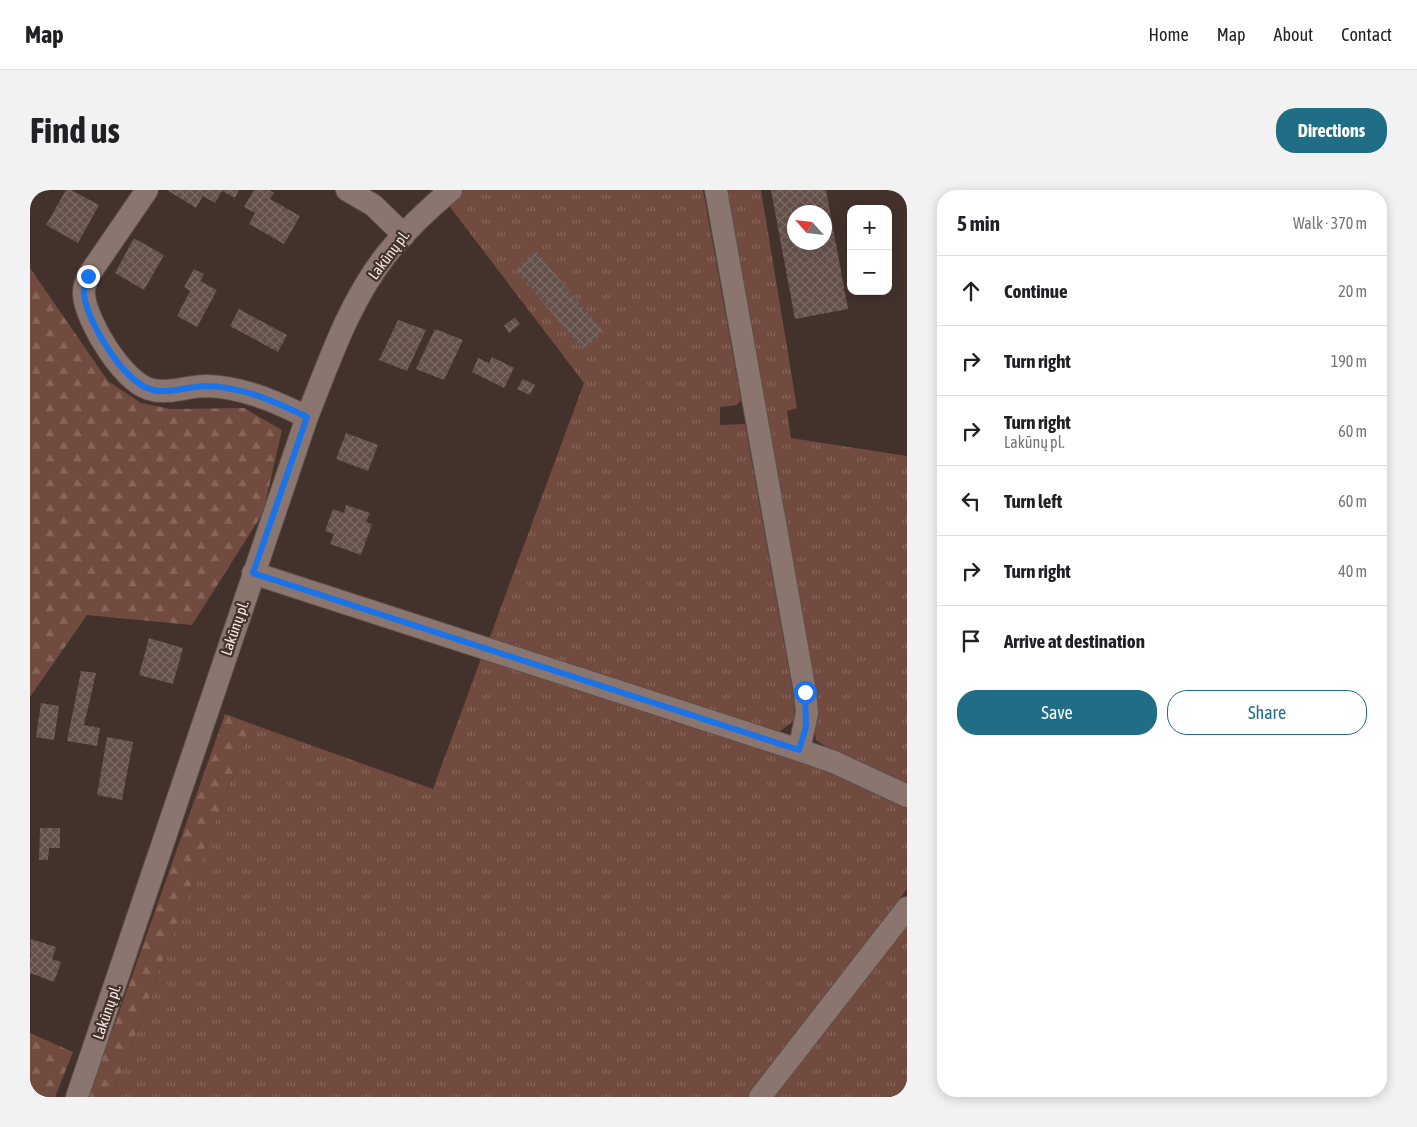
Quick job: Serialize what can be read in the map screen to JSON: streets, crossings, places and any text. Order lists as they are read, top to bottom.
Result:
{
  "streets": {
    "street": ["Lakūnų pl."]
  },
  "north": "top left",
  "page": {
    "header": "Map",
    "nav": [
      "Home",
      "Map",
      "About",
      "Contact"
    ],
    "buttons": [
      "Directions",
      ["Save", "Share"]
    ],
    "title": "Find us",
    "heading": ["5 min", "Walk · 370 m"],
    "map_buttons": ["+", "−"],
    "list": [
      ["Continue", "20 m"],
      ["Turn right", "190 m"],
      ["Turn right", "Lakūnų pl.", "60 m"],
      ["Turn left", "60 m"],
      ["Turn right", "40 m"],
      "Arrive at destination"
    ]
  }
}
